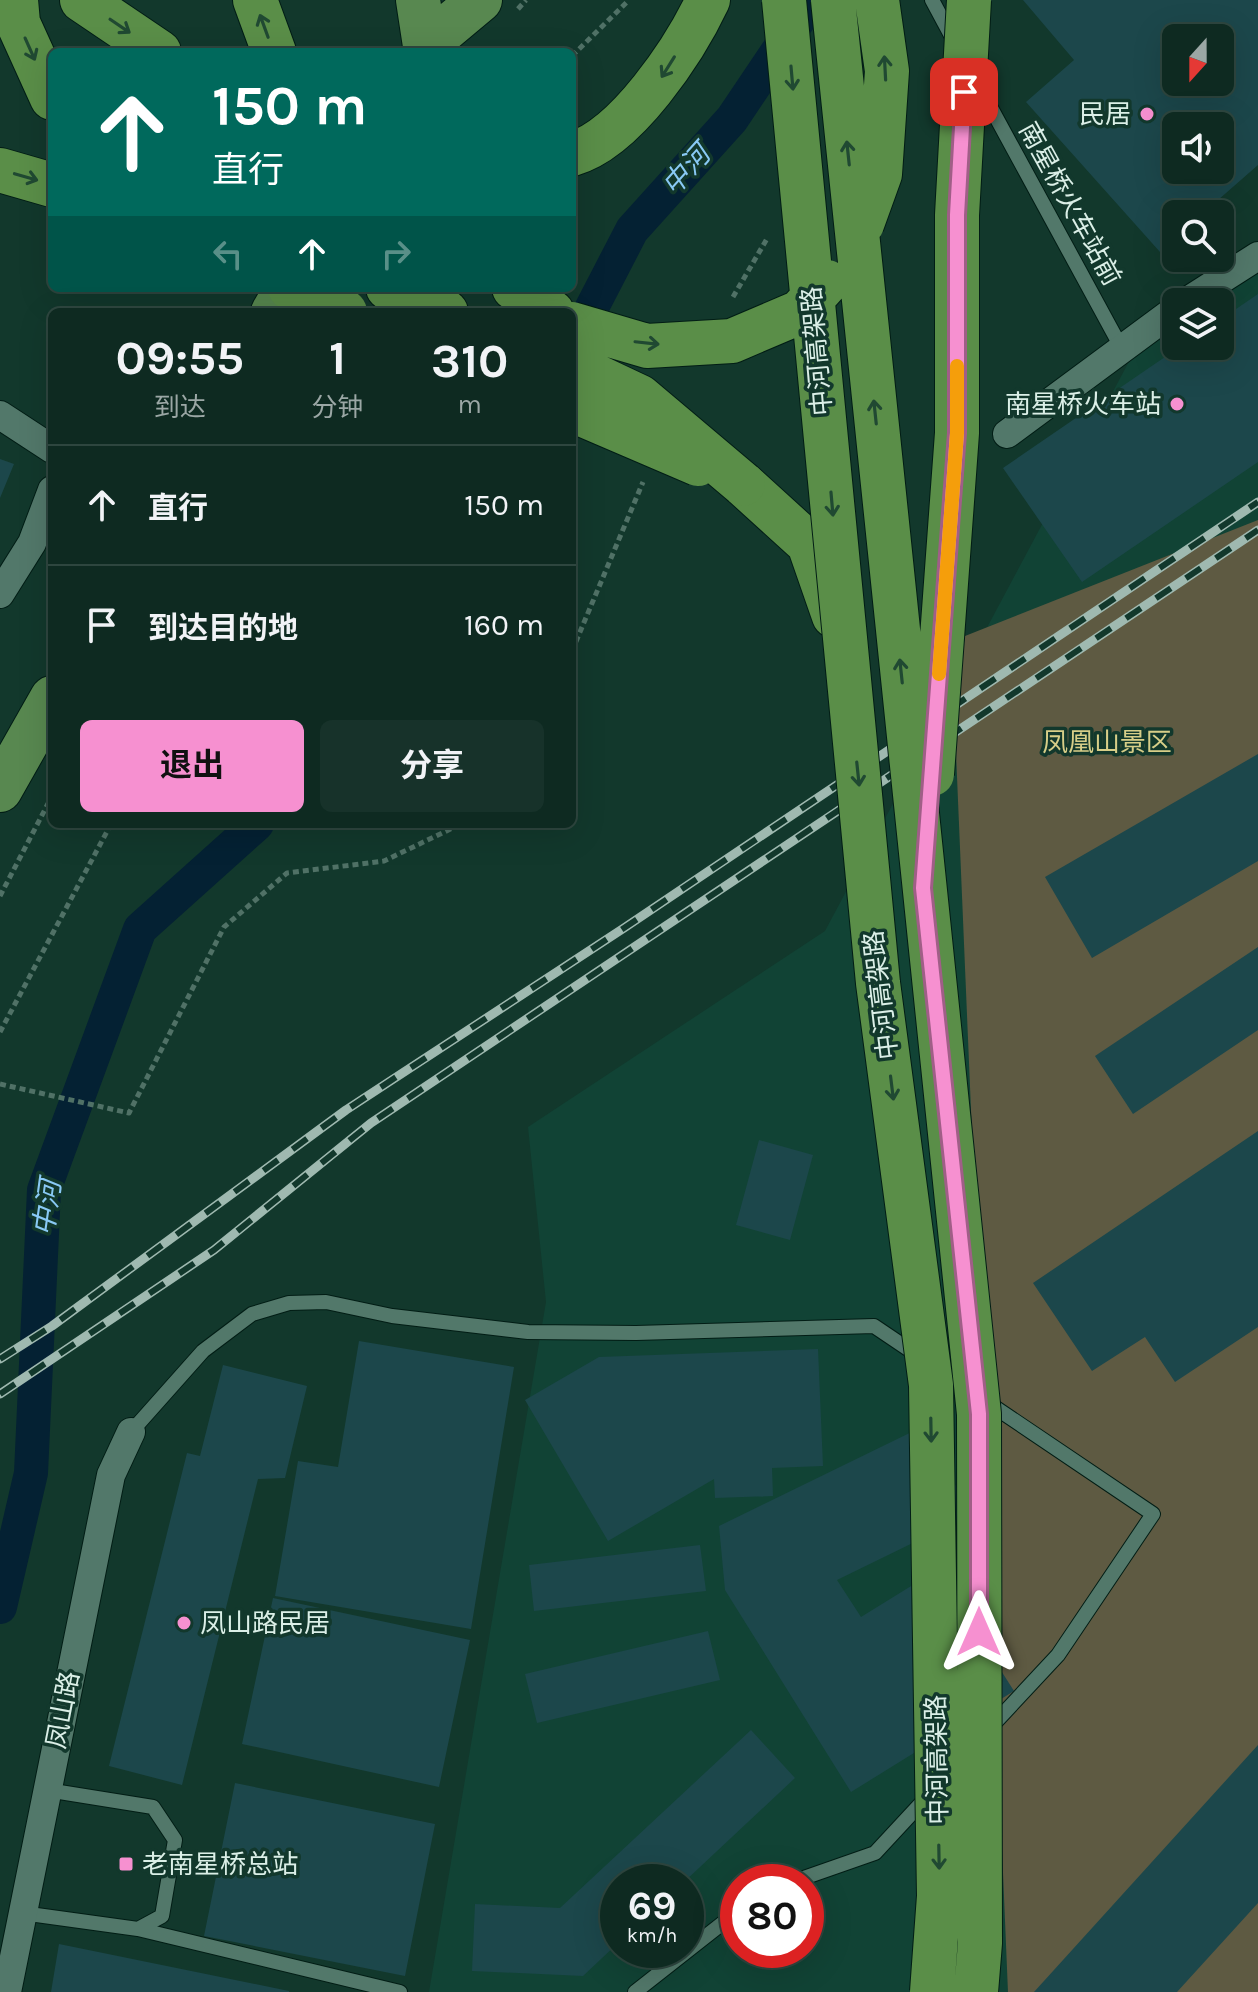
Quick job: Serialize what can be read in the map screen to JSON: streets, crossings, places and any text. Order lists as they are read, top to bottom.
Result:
{
  "streets": {
    "highway": ["中河高架路"],
    "street": ["凤山路"],
    "lane": ["南星桥火车站前"]
  },
  "water": ["中河"],
  "parks": ["凤凰山景区"],
  "places": {
    "other": ["民居", "南星桥火车站", "凤山路民居"],
    "transit": ["老南星桥总站"]
  },
  "north": "bottom",
  "page": {
    "turn": ["150 m", "直行"],
    "eta": [
      "09:55",
      "到达",
      "1",
      "分钟",
      "310",
      "m"
    ],
    "list": [
      {
        "name": "直行",
        "value": "150 m"
      },
      {
        "name": "到达目的地",
        "value": "160 m"
      }
    ],
    "buttons": ["退出", "分享"],
    "speed": "69 km/h",
    "limit": "80"
  }
}
